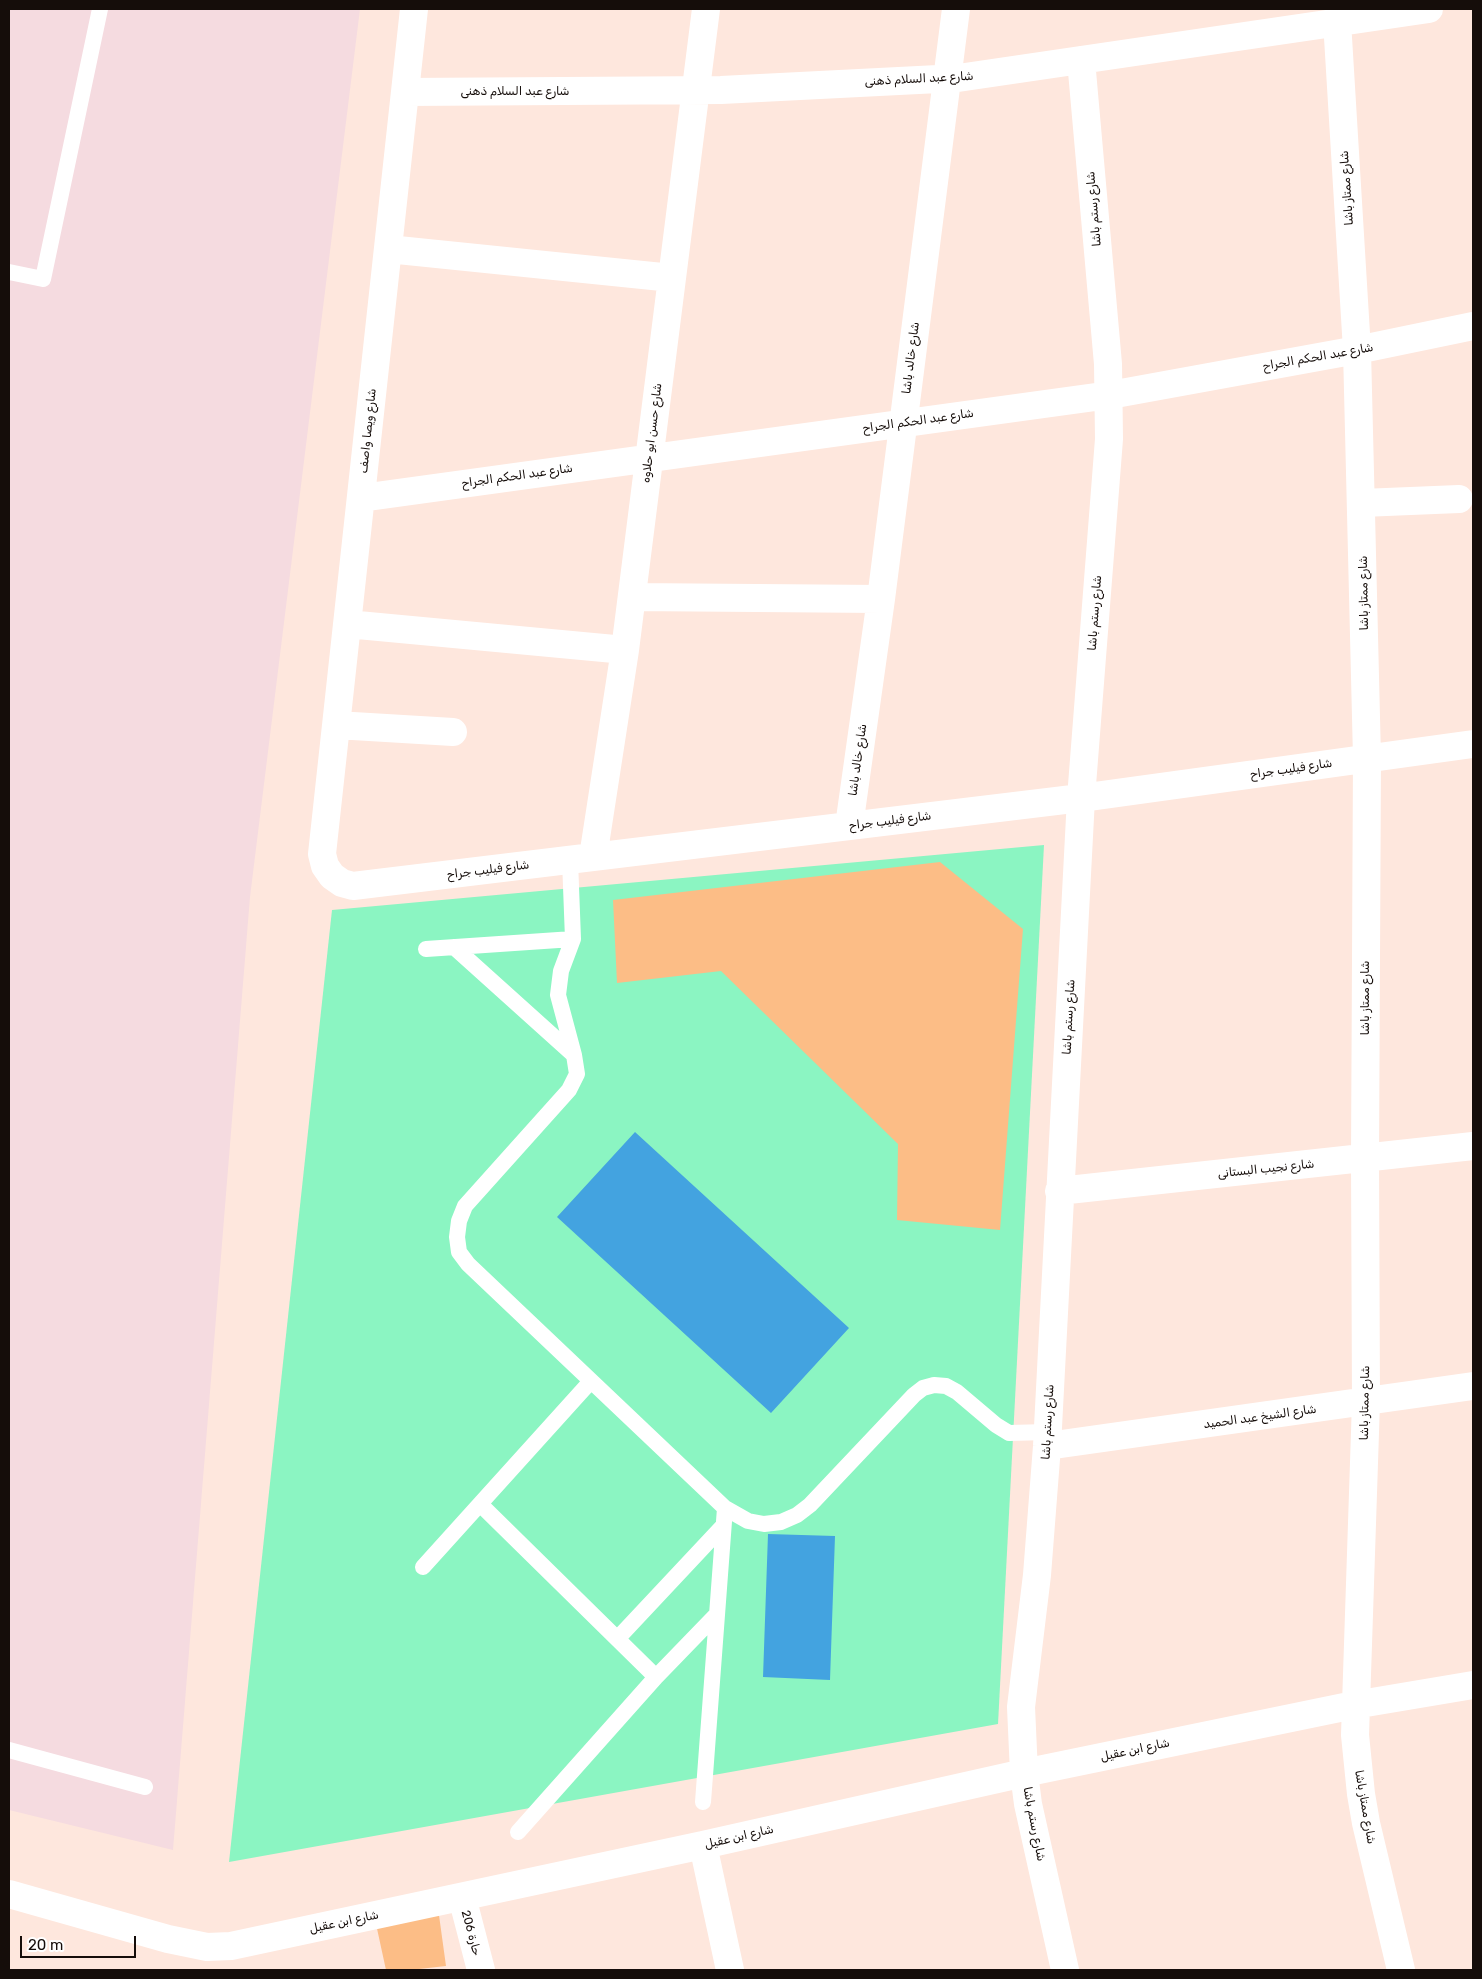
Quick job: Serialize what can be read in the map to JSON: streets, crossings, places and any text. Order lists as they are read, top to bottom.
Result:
{
  "streets": {
    "street": [
      "شارع عبد السلام ذهنى",
      "شارع ممتاز باشا",
      "شارع رستم باشا",
      "شارع عبد الحكم الجراح",
      "شارع خالد باشا",
      "شارع ويصا واصف",
      "شارع حسن ابو حلاوه",
      "شارع فيليب جراح",
      "شارع نجيب البستانى",
      "شارع الشيخ عبد الحميد",
      "شارع ابن عقيل",
      "حارة 206"
    ]
  },
  "crossings": [
    ["شارع عبد السلام ذهنى", "شارع ممتاز باشا"],
    ["شارع عبد السلام ذهنى", "شارع رستم باشا"],
    ["شارع عبد السلام ذهنى", "شارع خالد باشا"],
    ["شارع عبد السلام ذهنى", "شارع ويصا واصف"],
    ["شارع عبد السلام ذهنى", "شارع حسن ابو حلاوه"],
    ["شارع ممتاز باشا", "شارع عبد الحكم الجراح"],
    ["شارع ممتاز باشا", "شارع فيليب جراح"],
    ["شارع ممتاز باشا", "شارع نجيب البستانى"],
    ["شارع ممتاز باشا", "شارع الشيخ عبد الحميد"],
    ["شارع ممتاز باشا", "شارع ابن عقيل"],
    ["شارع رستم باشا", "شارع عبد الحكم الجراح"],
    ["شارع رستم باشا", "شارع فيليب جراح"],
    ["شارع رستم باشا", "شارع نجيب البستانى"],
    ["شارع رستم باشا", "شارع الشيخ عبد الحميد"],
    ["شارع رستم باشا", "شارع ابن عقيل"],
    ["شارع عبد الحكم الجراح", "شارع خالد باشا"],
    ["شارع عبد الحكم الجراح", "شارع ويصا واصف"],
    ["شارع عبد الحكم الجراح", "شارع حسن ابو حلاوه"],
    ["شارع خالد باشا", "شارع فيليب جراح"],
    ["شارع ويصا واصف", "شارع فيليب جراح"],
    ["شارع حسن ابو حلاوه", "شارع فيليب جراح"],
    ["شارع ابن عقيل", "حارة 206"]
  ],
  "scale_bar": "20 m"
}
